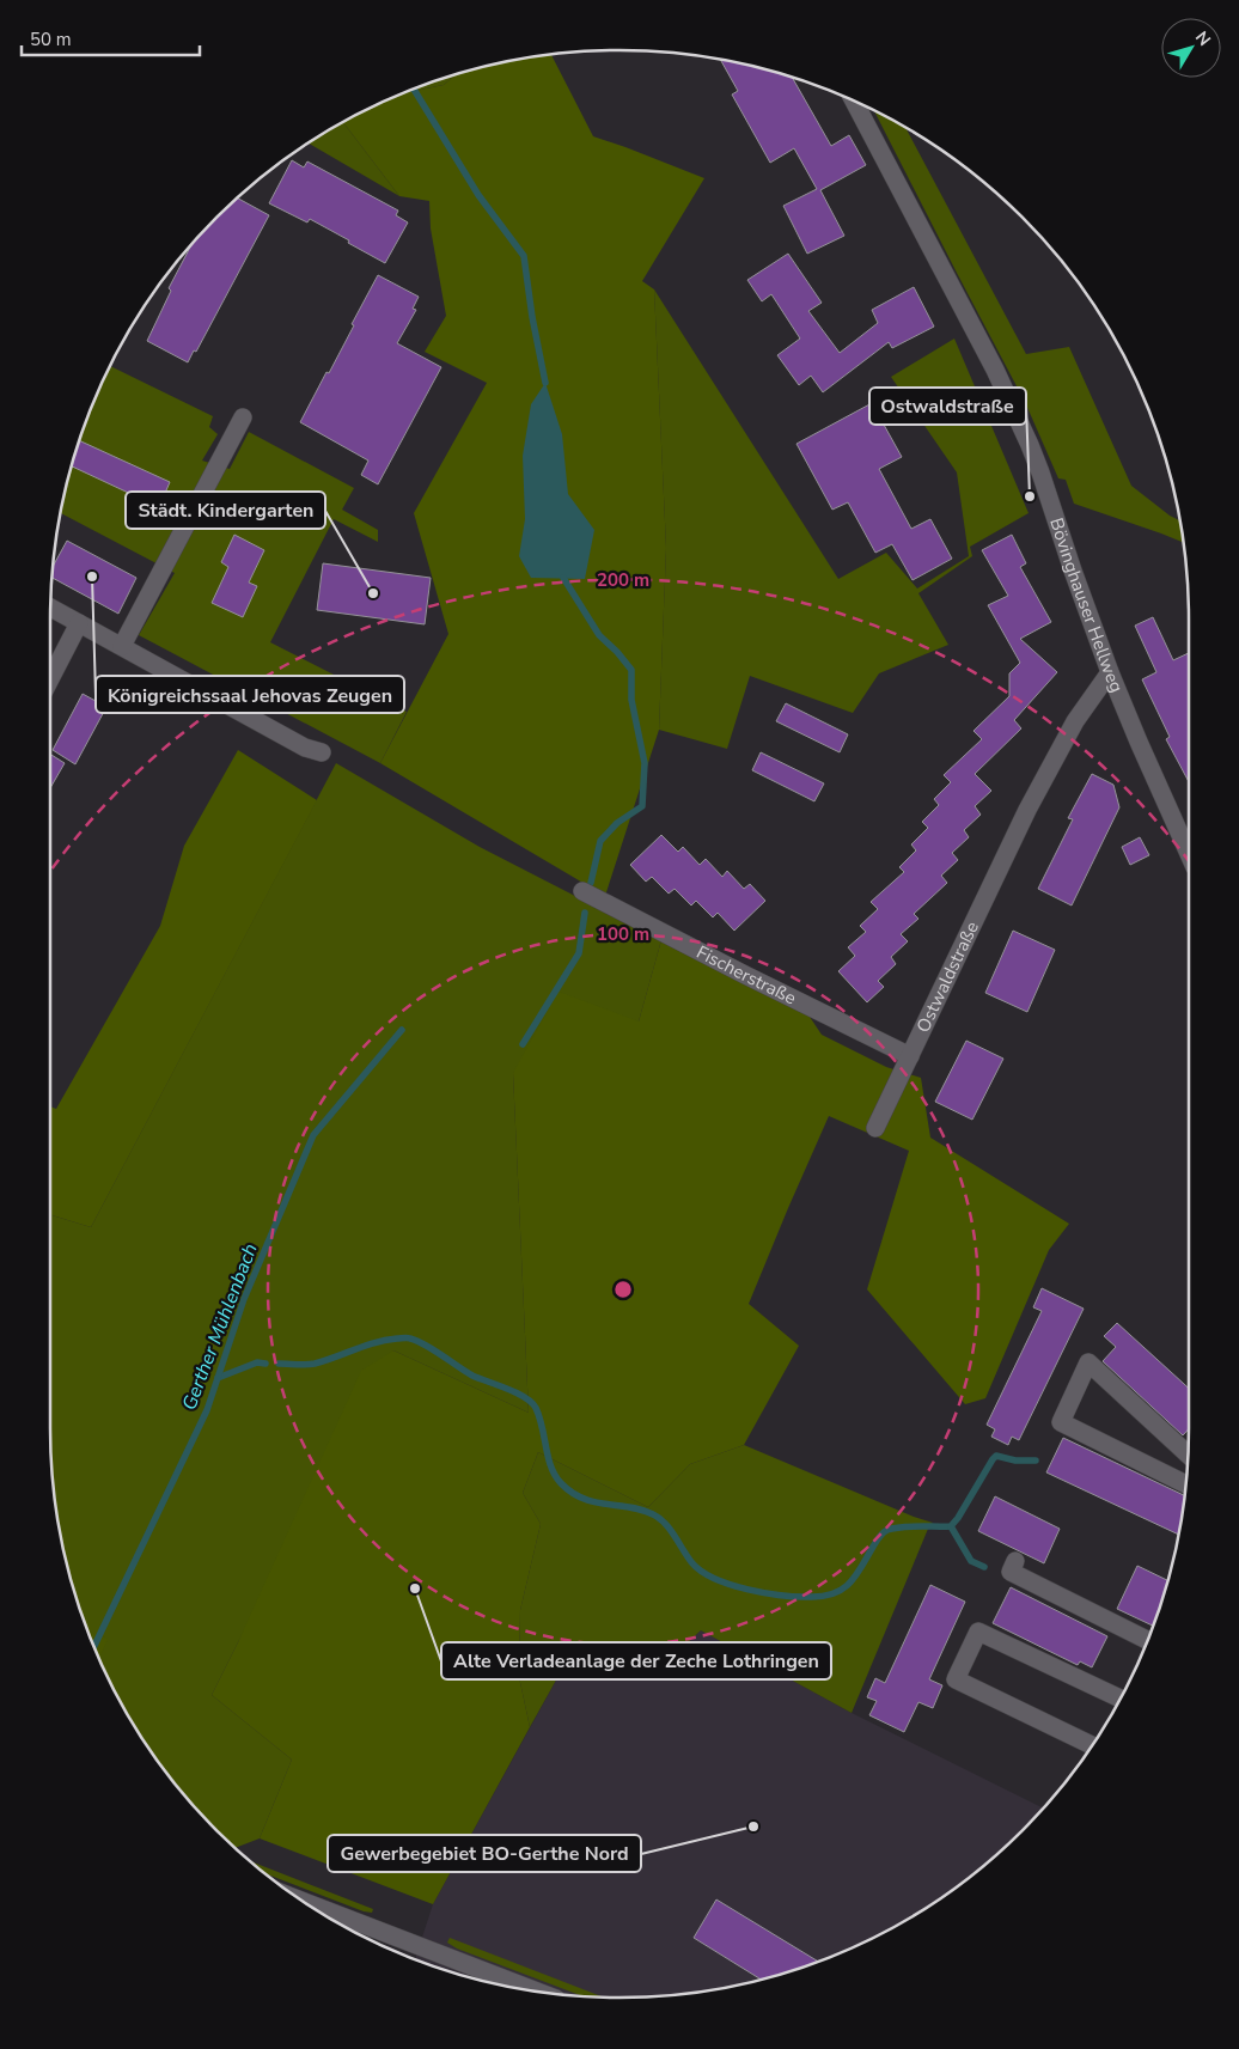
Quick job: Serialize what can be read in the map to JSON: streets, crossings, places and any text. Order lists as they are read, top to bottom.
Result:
{
  "streets": {
    "street": ["Bövinghauser Hellweg", "Fischerstraße", "Ostwaldstraße"]
  },
  "crossings": [
    ["Bövinghauser Hellweg", "Ostwaldstraße"],
    ["Fischerstraße", "Ostwaldstraße"]
  ],
  "water": ["Gerther Mühlenbach"],
  "places": [
    "Ostwaldstraße",
    "Königreichssaal Jehovas Zeugen",
    "Städt. Kindergarten",
    "Alte Verladeanlage der Zeche Lothringen",
    "Gewerbegebiet BO-Gerthe Nord"
  ],
  "scale_bar": "50 m",
  "north": "top right",
  "rings": ["200 m", "100 m"]
}
